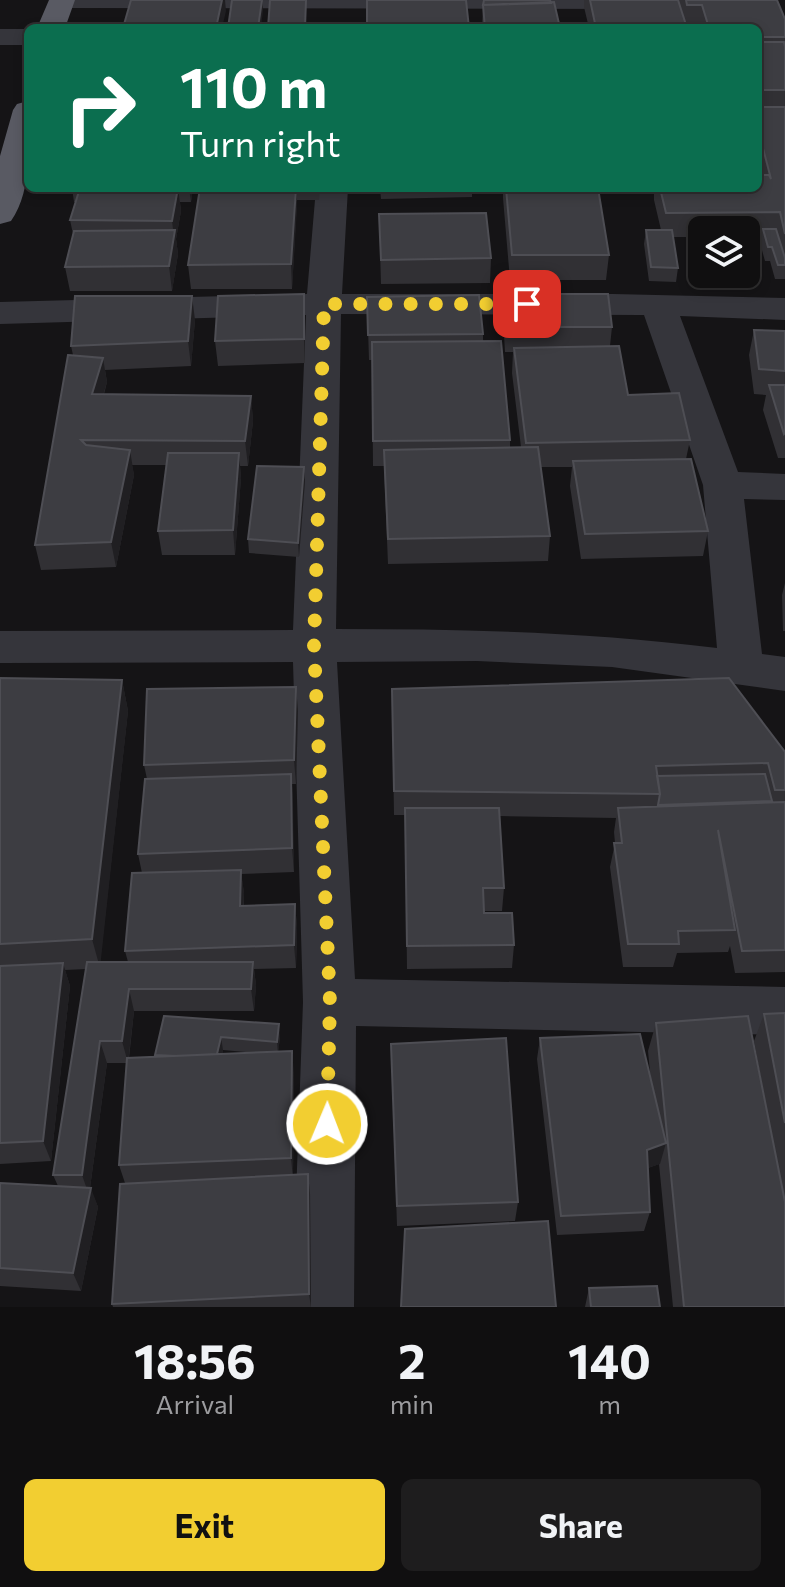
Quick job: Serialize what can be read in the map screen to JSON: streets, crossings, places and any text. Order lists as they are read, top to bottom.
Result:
{
  "page": {
    "turn": ["110 m", "Turn right"],
    "eta": [
      "18:56",
      "Arrival",
      "2",
      "min",
      "140",
      "m"
    ],
    "buttons": ["Exit", "Share"]
  }
}
